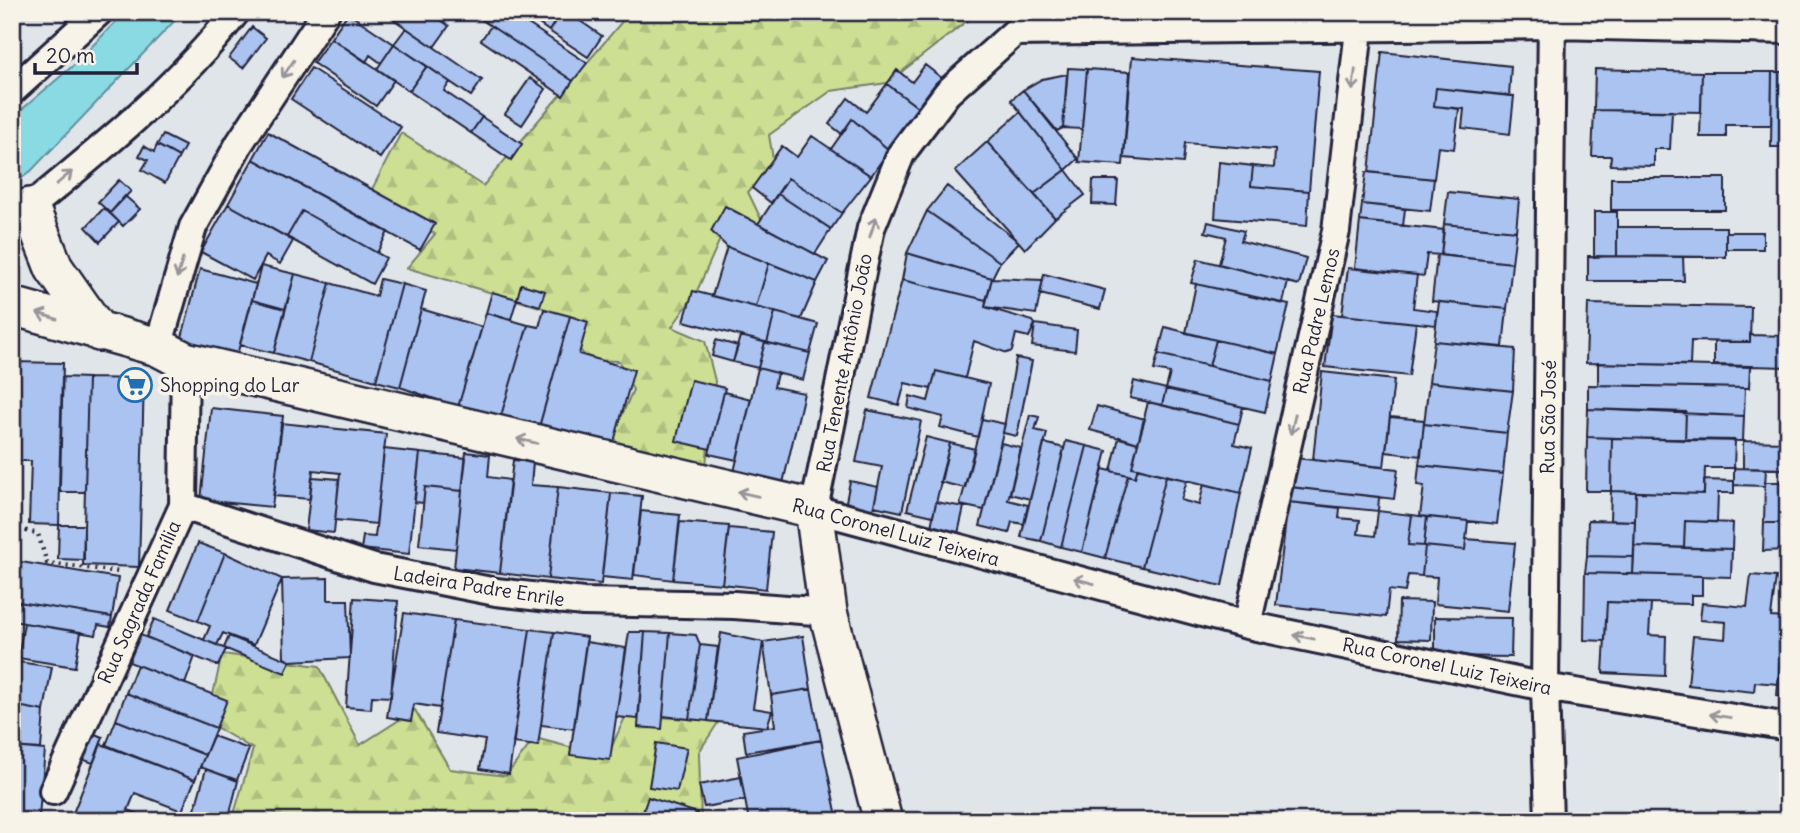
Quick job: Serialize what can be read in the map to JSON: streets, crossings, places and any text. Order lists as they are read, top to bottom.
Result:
{
  "streets": {
    "main road": ["Rua Tenente Antônio João", "Rua Coronel Luiz Teixeira"],
    "street": [
      "Rua Padre Lemos",
      "Rua São José",
      "Ladeira Padre Enrile",
      "Rua Sagrada Família"
    ]
  },
  "crossings": [
    ["Rua Padre Lemos", "Rua Coronel Luiz Teixeira"],
    ["Rua Tenente Antônio João", "Rua Coronel Luiz Teixeira"],
    ["Rua Tenente Antônio João", "Ladeira Padre Enrile"],
    ["Rua São José", "Rua Coronel Luiz Teixeira"],
    ["Rua Coronel Luiz Teixeira", "Rua Sagrada Família"],
    ["Ladeira Padre Enrile", "Rua Sagrada Família"]
  ],
  "one_way": ["Rua Padre Lemos", "Rua Tenente Antônio João", "Rua Coronel Luiz Teixeira"],
  "places": {
    "supermarket": ["Shopping do Lar"]
  },
  "scale_bar": "20 m"
}
